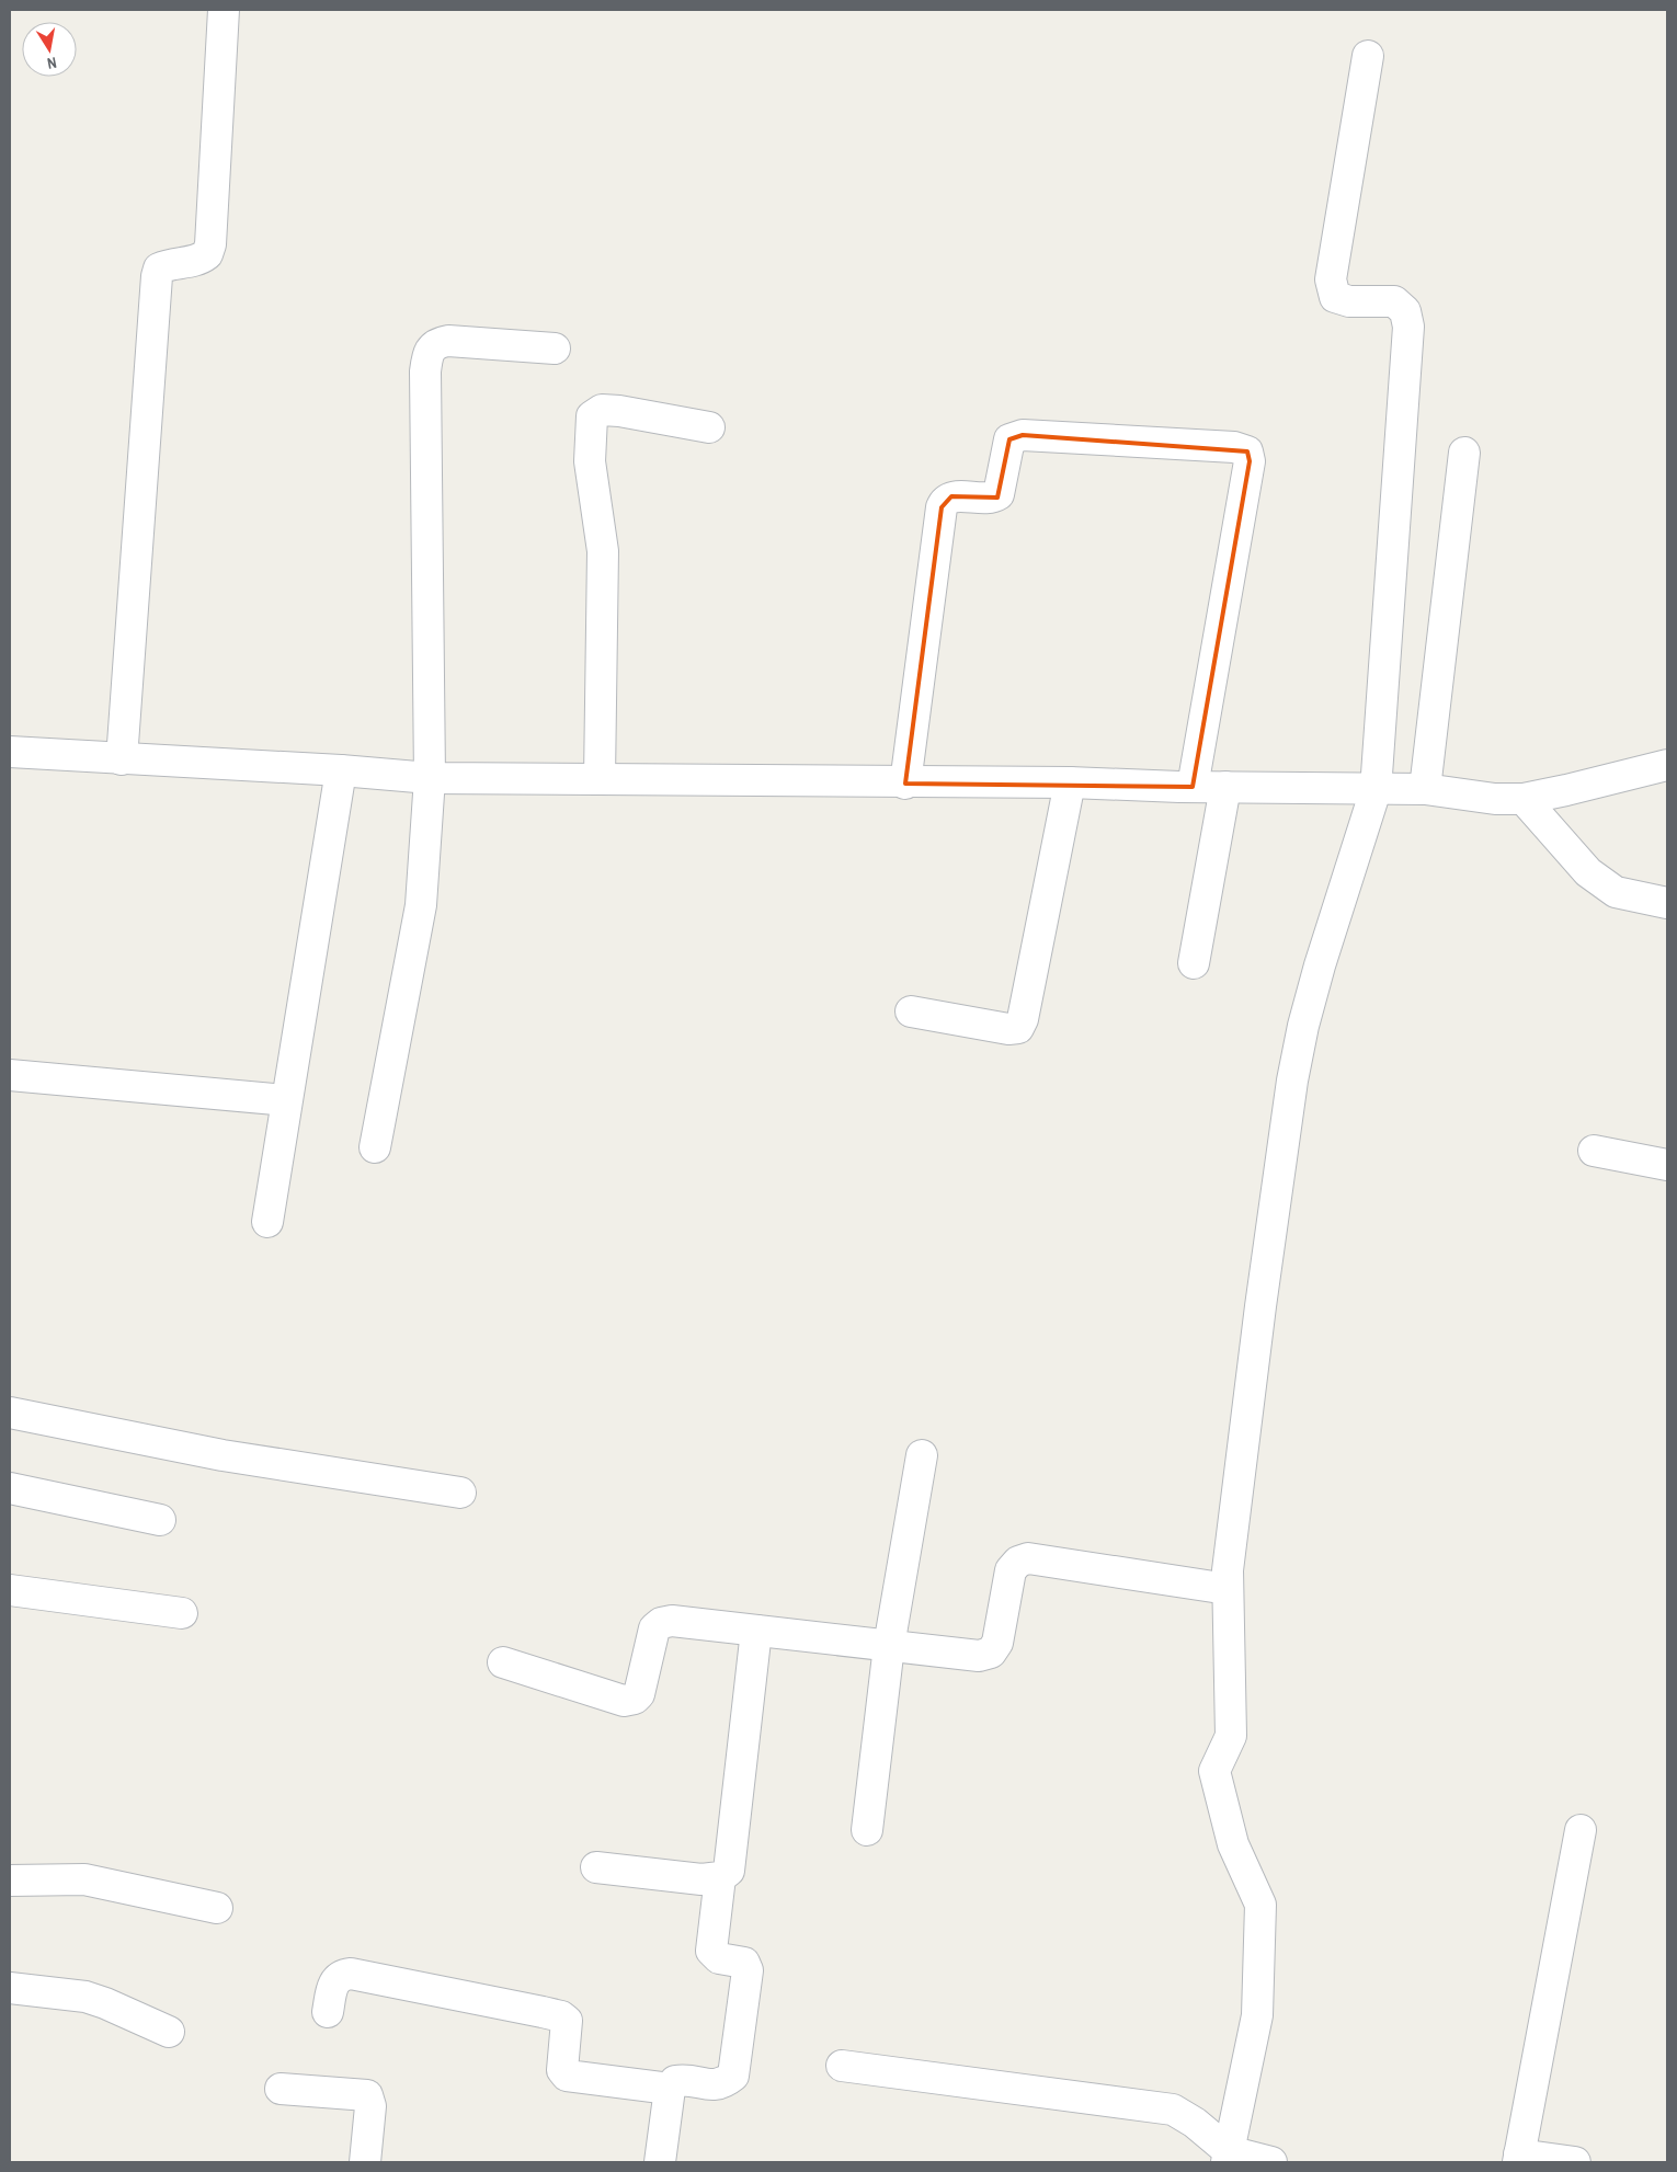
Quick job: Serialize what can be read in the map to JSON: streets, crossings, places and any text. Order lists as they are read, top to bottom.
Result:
{
  "north": "bottom"
}
